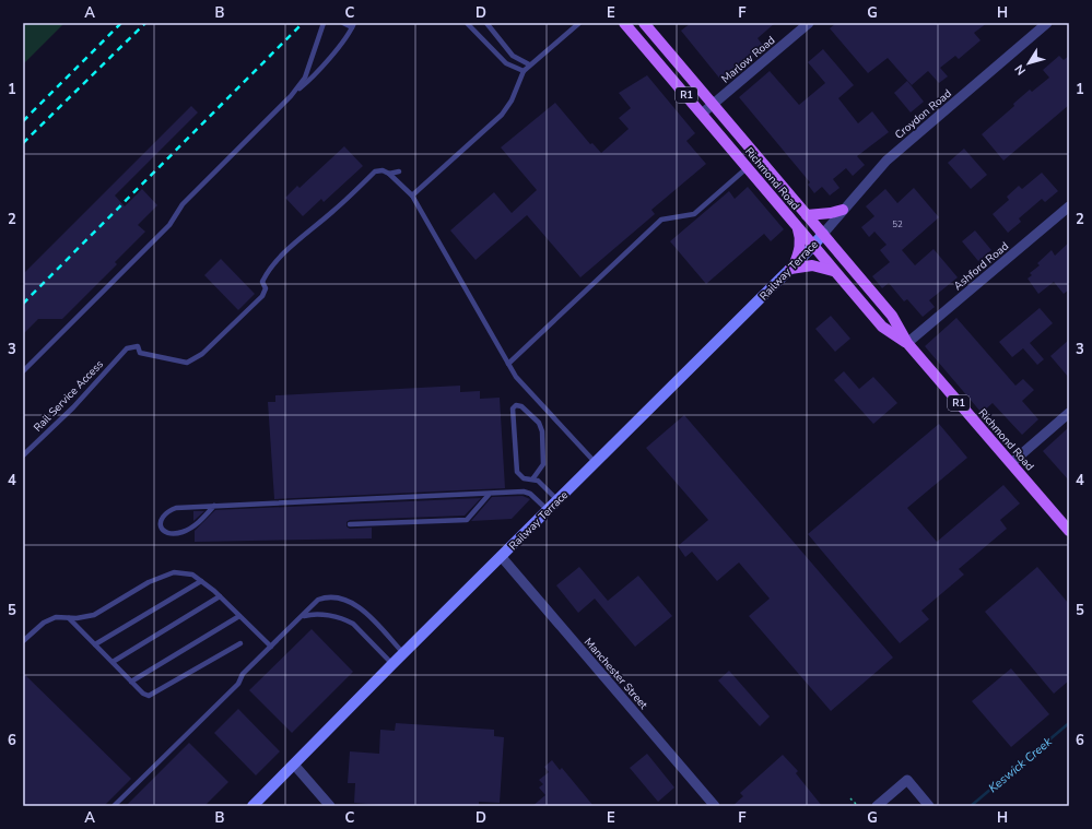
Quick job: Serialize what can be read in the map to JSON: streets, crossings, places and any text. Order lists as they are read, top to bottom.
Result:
{
  "streets": {
    "main road": ["R1", "Richmond Road", "Railway Terrace"],
    "street": [
      "Marlow Road",
      "Croydon Road",
      "Ashford Road",
      "Manchester Street"
    ],
    "lane": ["Rail Service Access"]
  },
  "crossings": [
    ["Marlow Road", "Richmond Road"],
    ["Croydon Road", "Richmond Road"],
    ["Croydon Road", "Railway Terrace"],
    ["Richmond Road", "Ashford Road"],
    ["Richmond Road", "Railway Terrace"],
    ["Railway Terrace", "Manchester Street"]
  ],
  "water": ["Keswick Creek"],
  "house_numbers": ["52"],
  "north": "bottom left",
  "grid": {
    "columns": [
      "A",
      "B",
      "C",
      "D",
      "E",
      "F",
      "G",
      "H"
    ],
    "rows": [
      "1",
      "2",
      "3",
      "4",
      "5",
      "6"
    ]
  }
}
